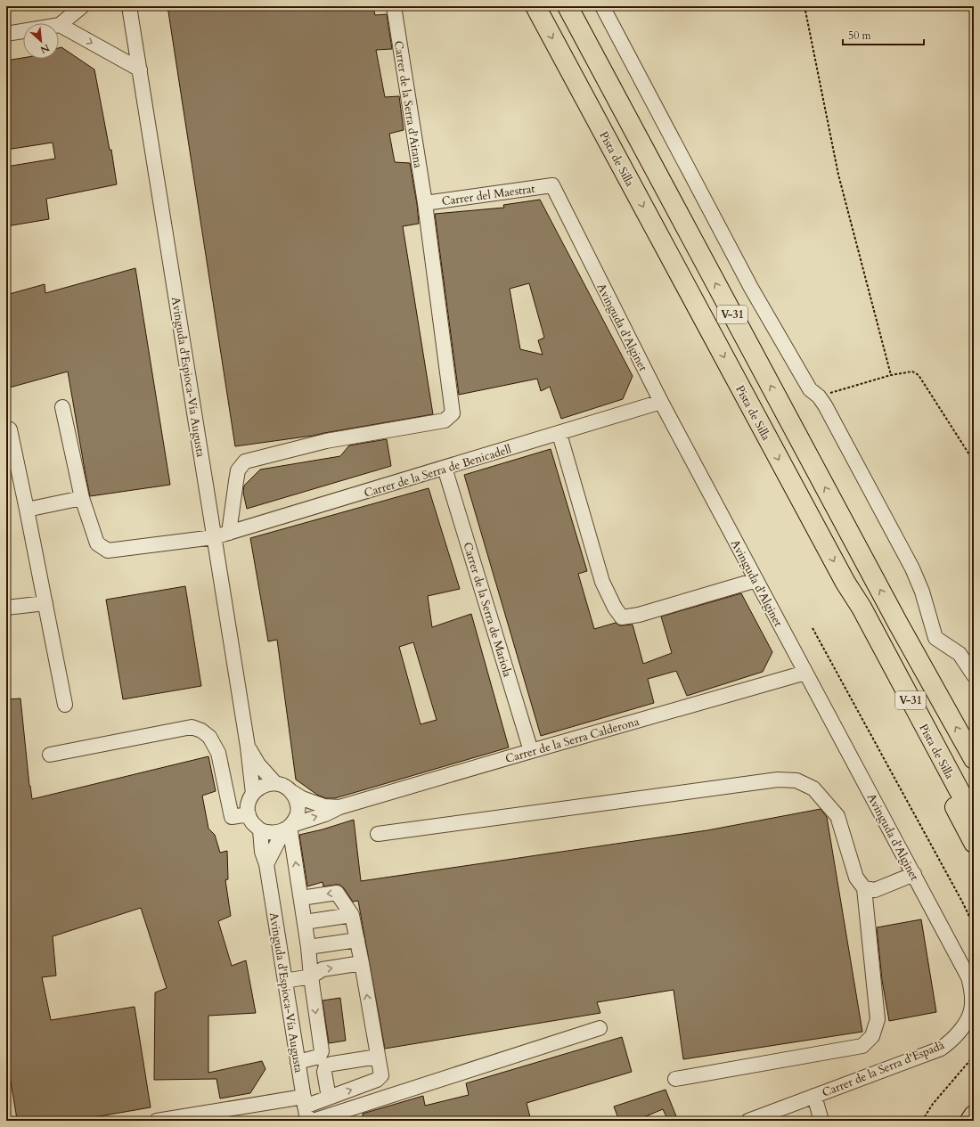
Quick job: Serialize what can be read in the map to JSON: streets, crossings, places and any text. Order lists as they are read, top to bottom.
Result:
{
  "streets": {
    "highway": ["Pista de Silla", "V-31"],
    "street": [
      "Carrer de la Serra d'Aitana",
      "Carrer del Maestrat",
      "Avinguda d'Alginet",
      "Avinguda d'Espioca-Vía Augusta",
      "Carrer de la Serra de Benicadell",
      "Carrer de la Serra de Mariola",
      "Carrer de la Serra Calderona",
      "Carrer de la Serra d'Espadà"
    ]
  },
  "crossings": [
    ["Carrer de la Serra d'Aitana", "Carrer del Maestrat"],
    ["Carrer de la Serra d'Aitana", "Carrer de la Serra de Benicadell"],
    ["Carrer del Maestrat", "Avinguda d'Alginet"],
    ["Avinguda d'Alginet", "Carrer de la Serra de Benicadell"],
    ["Avinguda d'Alginet", "Carrer de la Serra Calderona"],
    ["Avinguda d'Alginet", "Carrer de la Serra d'Espadà"],
    ["Avinguda d'Espioca-Vía Augusta", "Carrer de la Serra de Benicadell"],
    ["Avinguda d'Espioca-Vía Augusta", "Carrer de la Serra Calderona"],
    ["Carrer de la Serra de Benicadell", "Carrer de la Serra de Mariola"],
    ["Carrer de la Serra de Mariola", "Carrer de la Serra Calderona"]
  ],
  "scale_bar": "50 m",
  "north": "bottom right"
}
